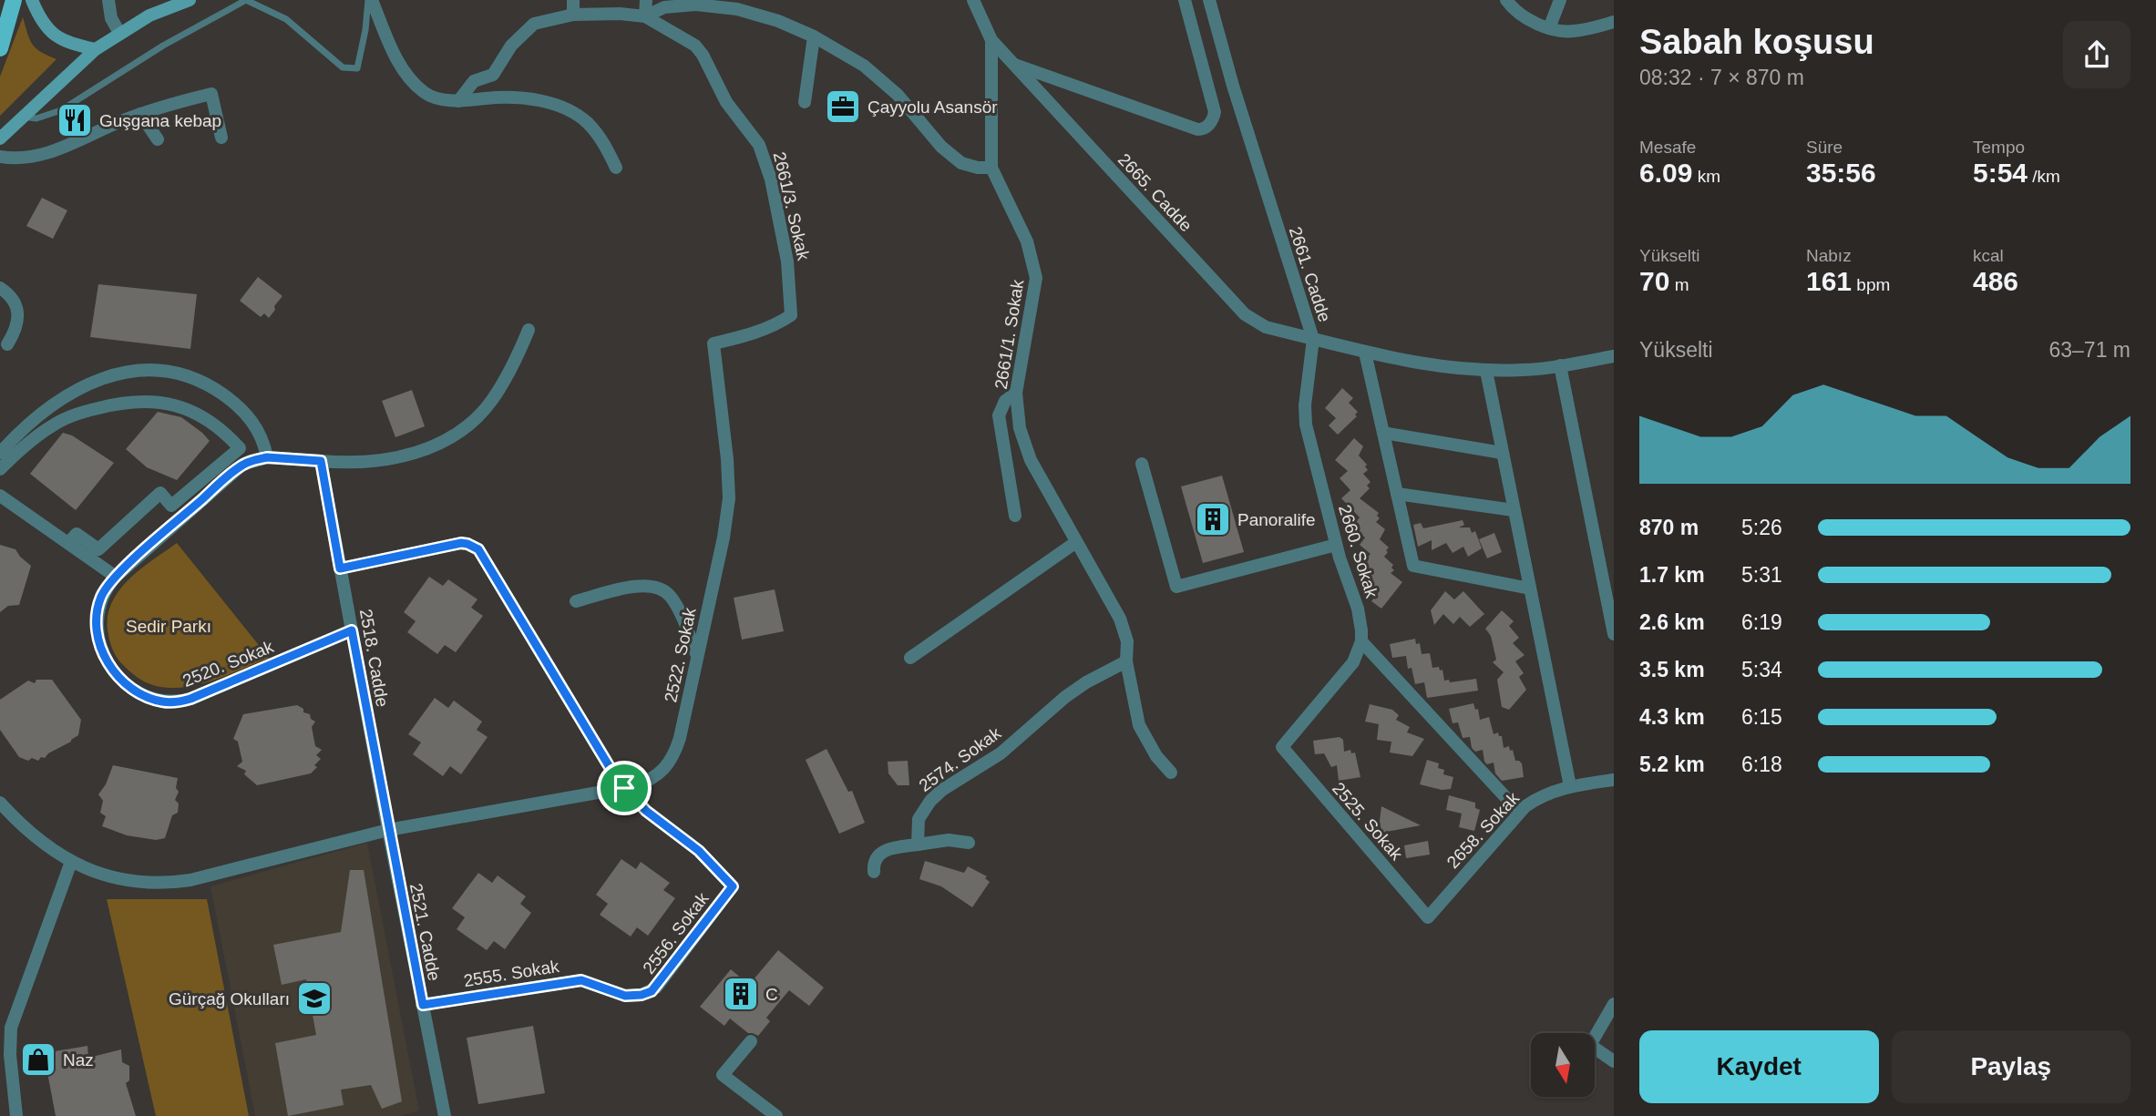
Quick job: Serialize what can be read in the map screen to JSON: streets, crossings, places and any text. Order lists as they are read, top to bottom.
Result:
{
  "streets": {
    "street": [
      "2665. Cadde",
      "2661/3. Sokak",
      "2661. Cadde",
      "2661/1. Sokak",
      "2660. Sokak",
      "2522. Sokak",
      "2518. Cadde",
      "2520. Sokak",
      "2574. Sokak",
      "2525. Sokak",
      "2658. Sokak",
      "2521. Cadde",
      "2556. Sokak",
      "2555. Sokak"
    ]
  },
  "crossings": [
    ["2665. Cadde", "2661. Cadde"],
    ["2665. Cadde", "2661/1. Sokak"],
    ["2665. Cadde", "2660. Sokak"],
    ["2661/3. Sokak", "2522. Sokak"],
    ["2661. Cadde", "2660. Sokak"],
    ["2661/1. Sokak", "2574. Sokak"],
    ["2660. Sokak", "2525. Sokak"],
    ["2522. Sokak", "2518. Cadde"],
    ["2522. Sokak", "2521. Cadde"],
    ["2522. Sokak", "2556. Sokak"],
    ["2518. Cadde", "2520. Sokak"],
    ["2518. Cadde", "2521. Cadde"],
    ["2525. Sokak", "2658. Sokak"],
    ["2521. Cadde", "2555. Sokak"],
    ["2556. Sokak", "2555. Sokak"]
  ],
  "parks": ["Sedir Parkı"],
  "places": {
    "office": ["Çayyolu Asansör"],
    "restaurant": ["Guşgana kebap"],
    "building": ["Panoralife", "C"],
    "school or university": ["Gürçağ Okulları"],
    "shop": ["Naz"]
  },
  "north": "bottom",
  "page": {
    "heading": ["Sabah koşusu", "08:32 · 7 × 870 m"],
    "stats": [
      ["Mesafe", "6.09 km"],
      ["Süre", "35:56"],
      ["Tempo", "5:54 /km"],
      ["Yükselti", "70 m"],
      ["Nabız", "161 bpm"],
      ["kcal", "486"]
    ],
    "chart": ["Yükselti", "63–71 m"],
    "list": [
      {
        "name": "870 m",
        "note": "5:26"
      },
      {
        "name": "1.7 km",
        "note": "5:31"
      },
      {
        "name": "2.6 km",
        "note": "6:19"
      },
      {
        "name": "3.5 km",
        "note": "5:34"
      },
      {
        "name": "4.3 km",
        "note": "6:15"
      },
      {
        "name": "5.2 km",
        "note": "6:18"
      }
    ],
    "buttons": ["Kaydet", "Paylaş"]
  }
}
